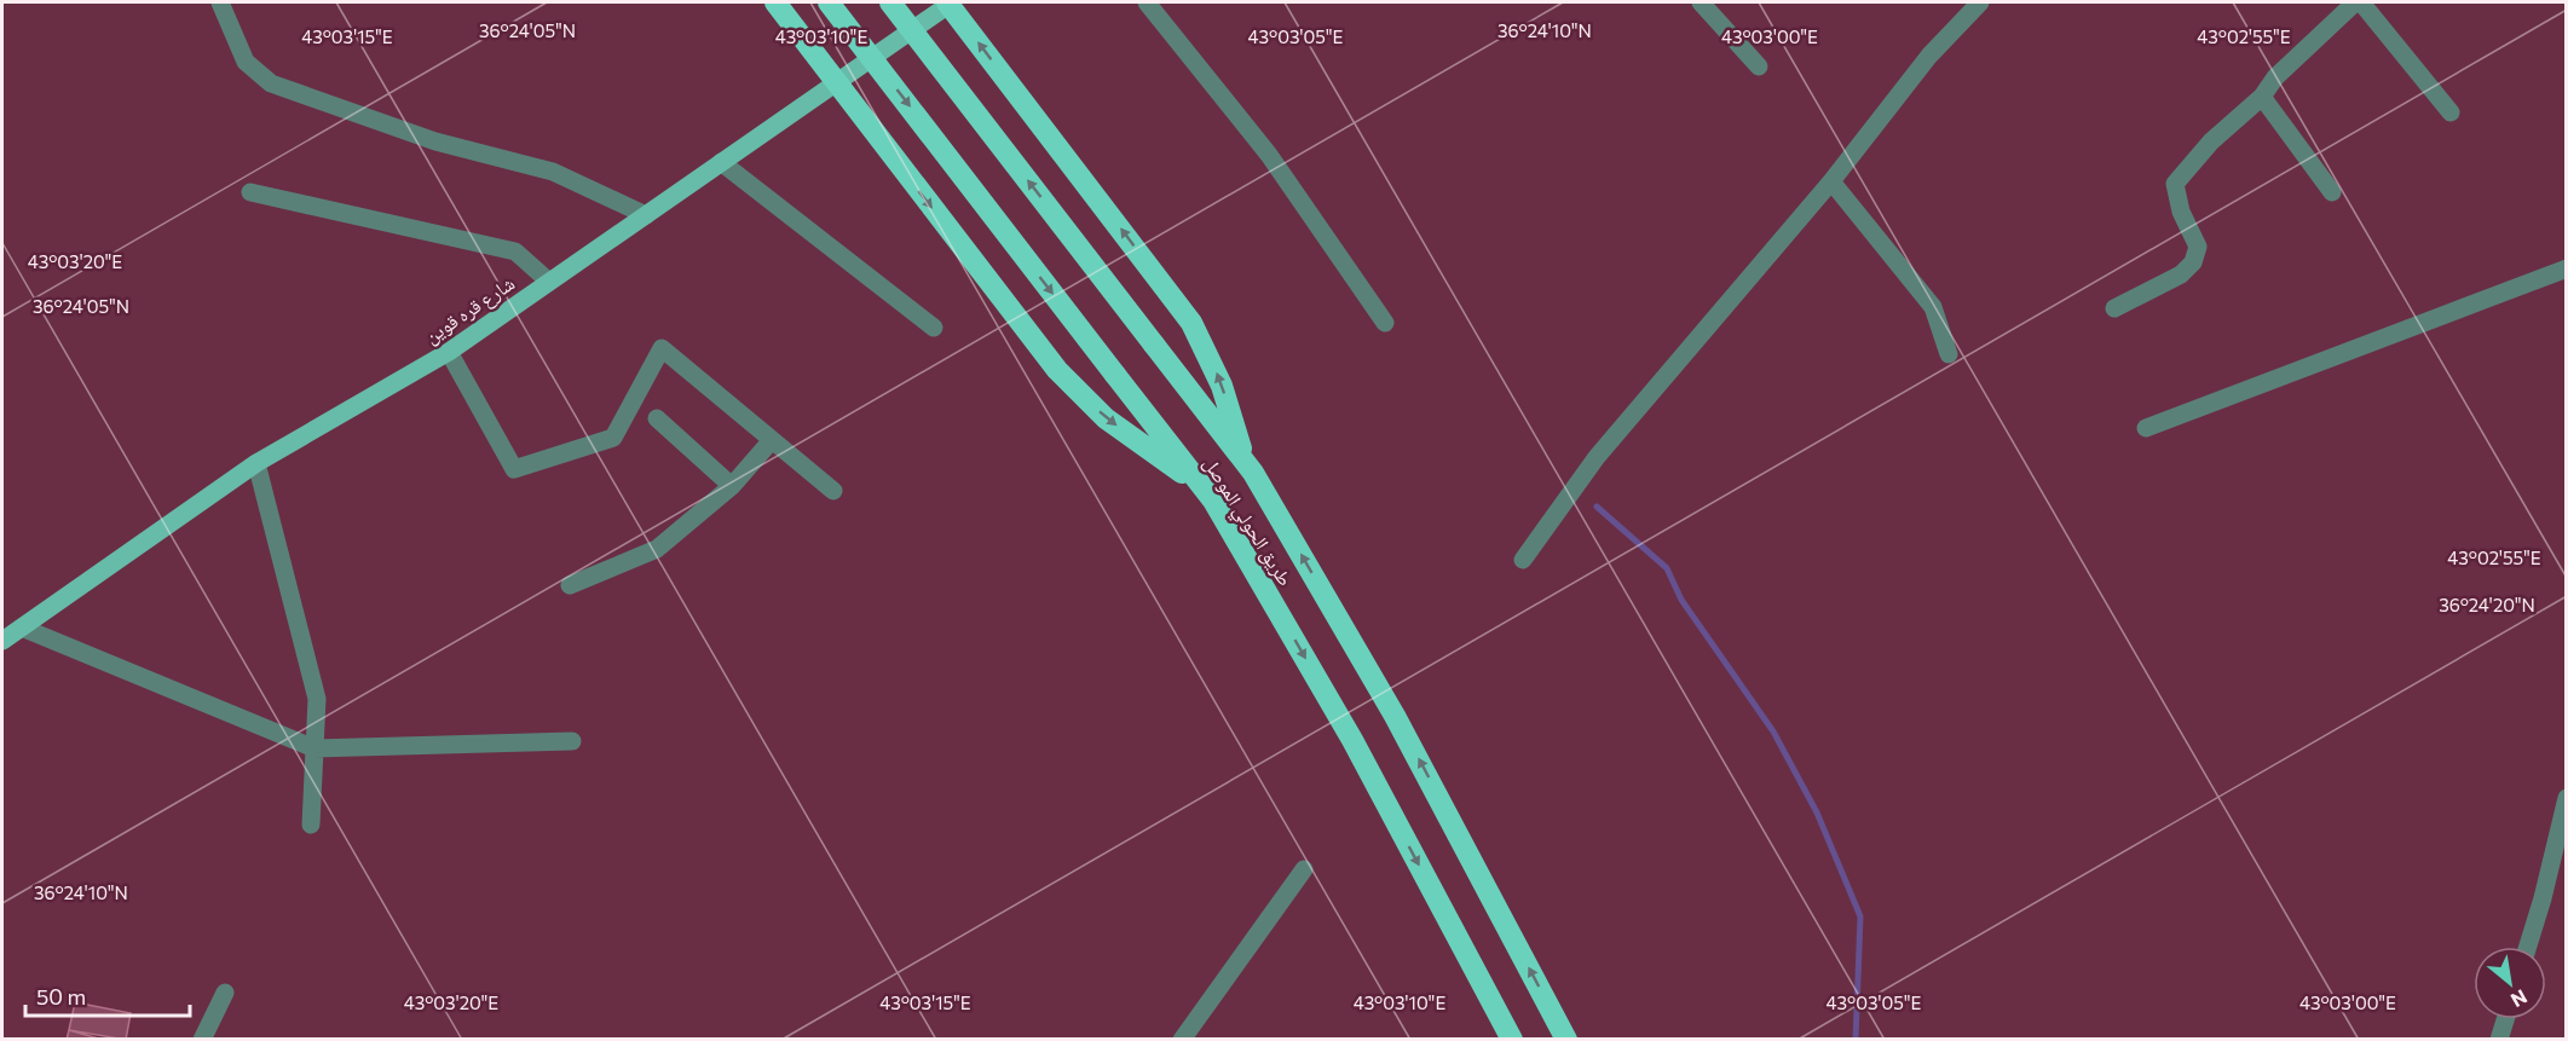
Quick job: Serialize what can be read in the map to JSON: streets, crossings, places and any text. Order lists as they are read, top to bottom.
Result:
{
  "streets": {
    "highway": ["طريق الحولي الموصل"],
    "main road": ["شارع قره قوين"]
  },
  "scale_bar": "50 m",
  "north": "bottom right",
  "coordinates": [
    "36°24'05\"N",
    "36°24'10\"N",
    "43°03'15\"E",
    "43°03'10\"E",
    "43°03'05\"E",
    "43°03'00\"E",
    "43°02'55\"E",
    "43°03'20\"E",
    "36°24'20\"N"
  ]
}
